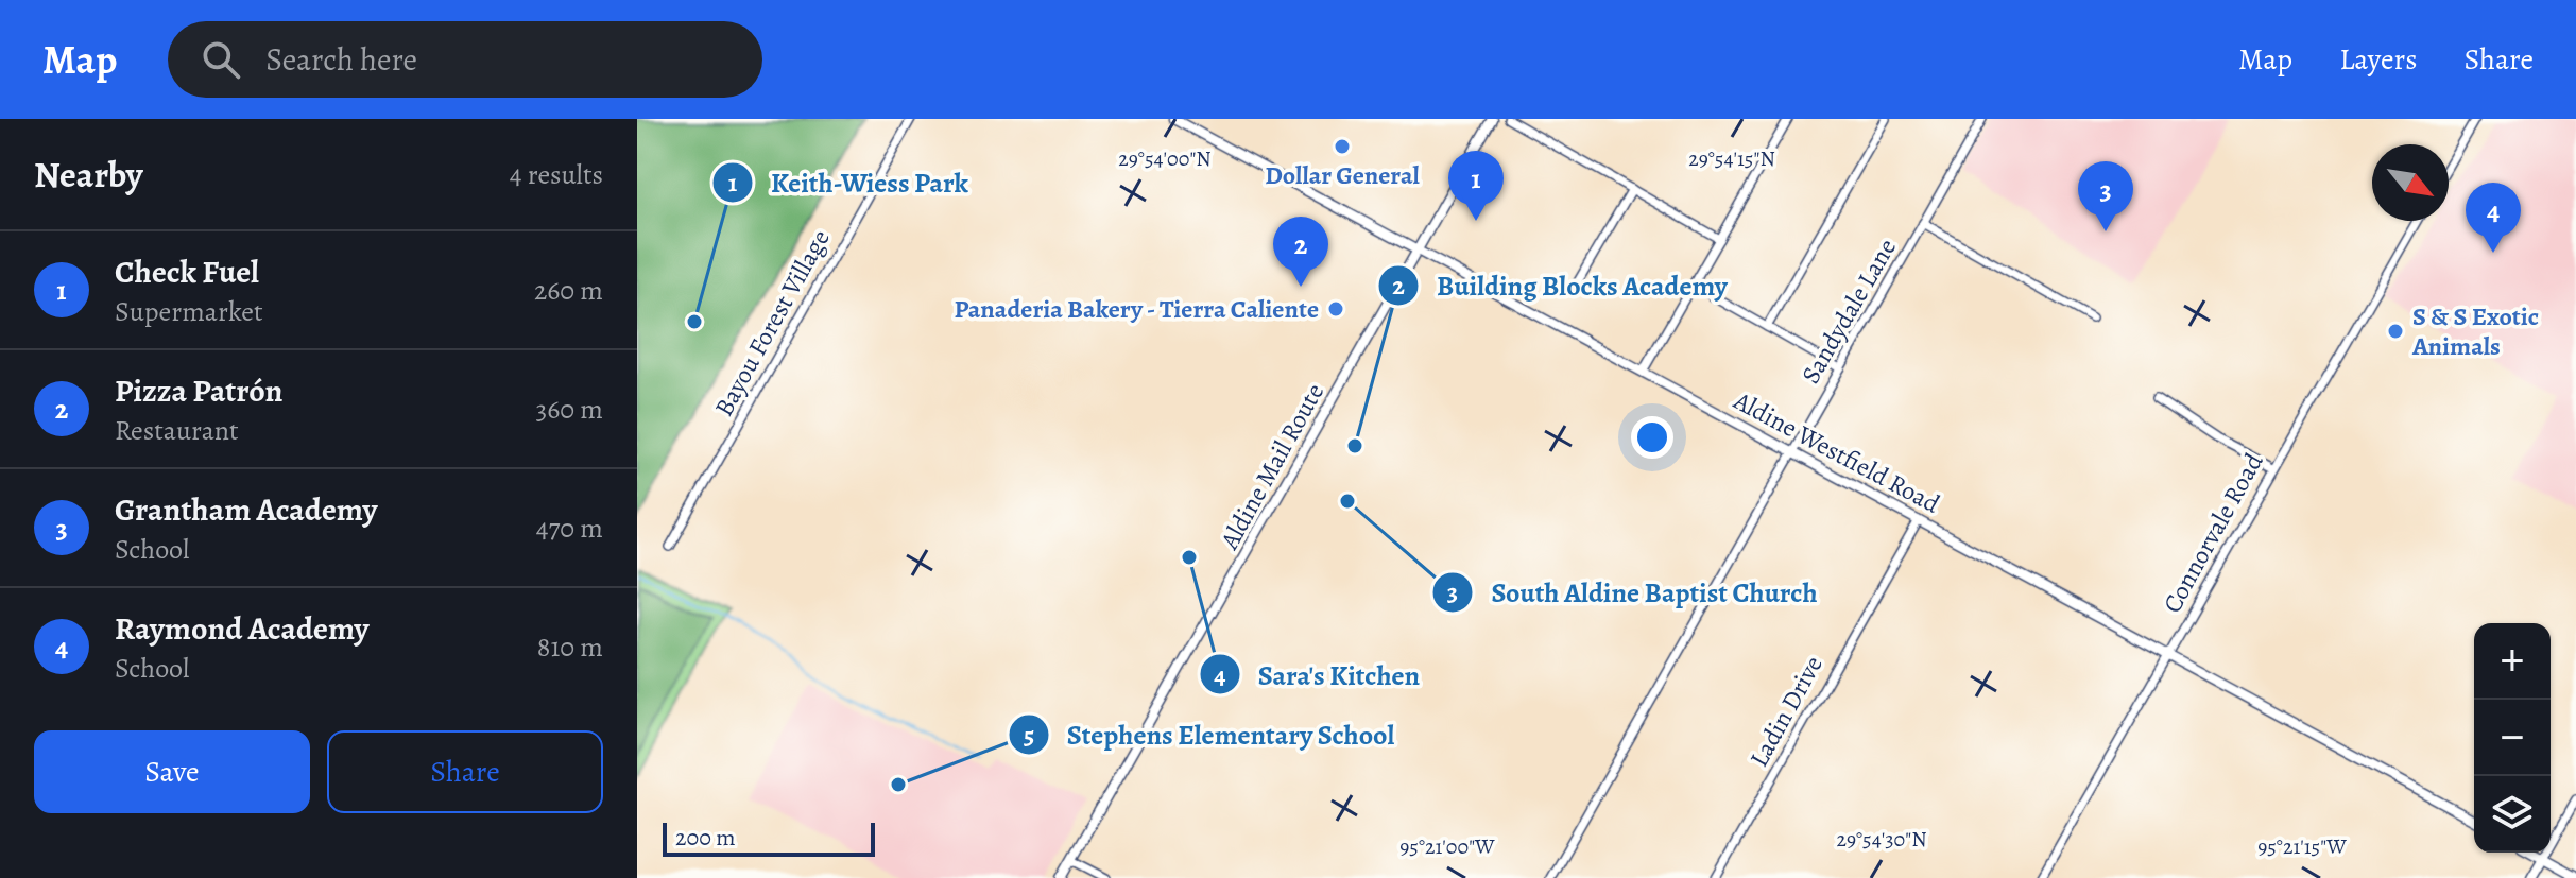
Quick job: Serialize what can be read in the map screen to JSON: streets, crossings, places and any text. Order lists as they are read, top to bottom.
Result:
{
  "streets": {
    "main road": ["Aldine Westfield Road", "Aldine Mail Route"],
    "street": [
      "Sandydale Lane",
      "Bayou Forest Village",
      "Connorvale Road",
      "Ladin Drive"
    ]
  },
  "crossings": [
    ["Sandydale Lane", "Aldine Westfield Road"],
    ["Aldine Westfield Road", "Aldine Mail Route"],
    ["Aldine Westfield Road", "Connorvale Road"],
    ["Aldine Westfield Road", "Ladin Drive"]
  ],
  "places": [
    "Dollar General",
    "Panaderia Bakery - Tierra Caliente",
    "Keith-Wiess Park",
    "S & S Exotic Animals",
    "Building Blocks Academy",
    "South Aldine Baptist Church",
    "Sara's Kitchen",
    "Stephens Elementary School"
  ],
  "scale_bar": "200 m",
  "north": "bottom right",
  "page": {
    "header": "Map",
    "search": "Search here",
    "nav": ["Map", "Layers", "Share"],
    "heading": ["Nearby", "4 results"],
    "pins": [
      "1",
      "3",
      "4",
      "2"
    ],
    "list": [
      {
        "mark": "1",
        "name": "Check Fuel",
        "note": "Supermarket",
        "value": "260 m"
      },
      {
        "mark": "2",
        "name": "Pizza Patrón",
        "note": "Restaurant",
        "value": "360 m"
      },
      {
        "mark": "3",
        "name": "Grantham Academy",
        "note": "School",
        "value": "470 m"
      },
      {
        "mark": "4",
        "name": "Raymond Academy",
        "note": "School",
        "value": "810 m"
      }
    ],
    "map_buttons": ["+", "−"],
    "buttons": ["Save", "Share"],
    "scale": "200 m"
  },
  "coordinates": [
    "29°54'00\"N",
    "29°54'15\"N",
    "29°54'30\"N",
    "95°21'00\"W",
    "95°21'15\"W"
  ]
}
